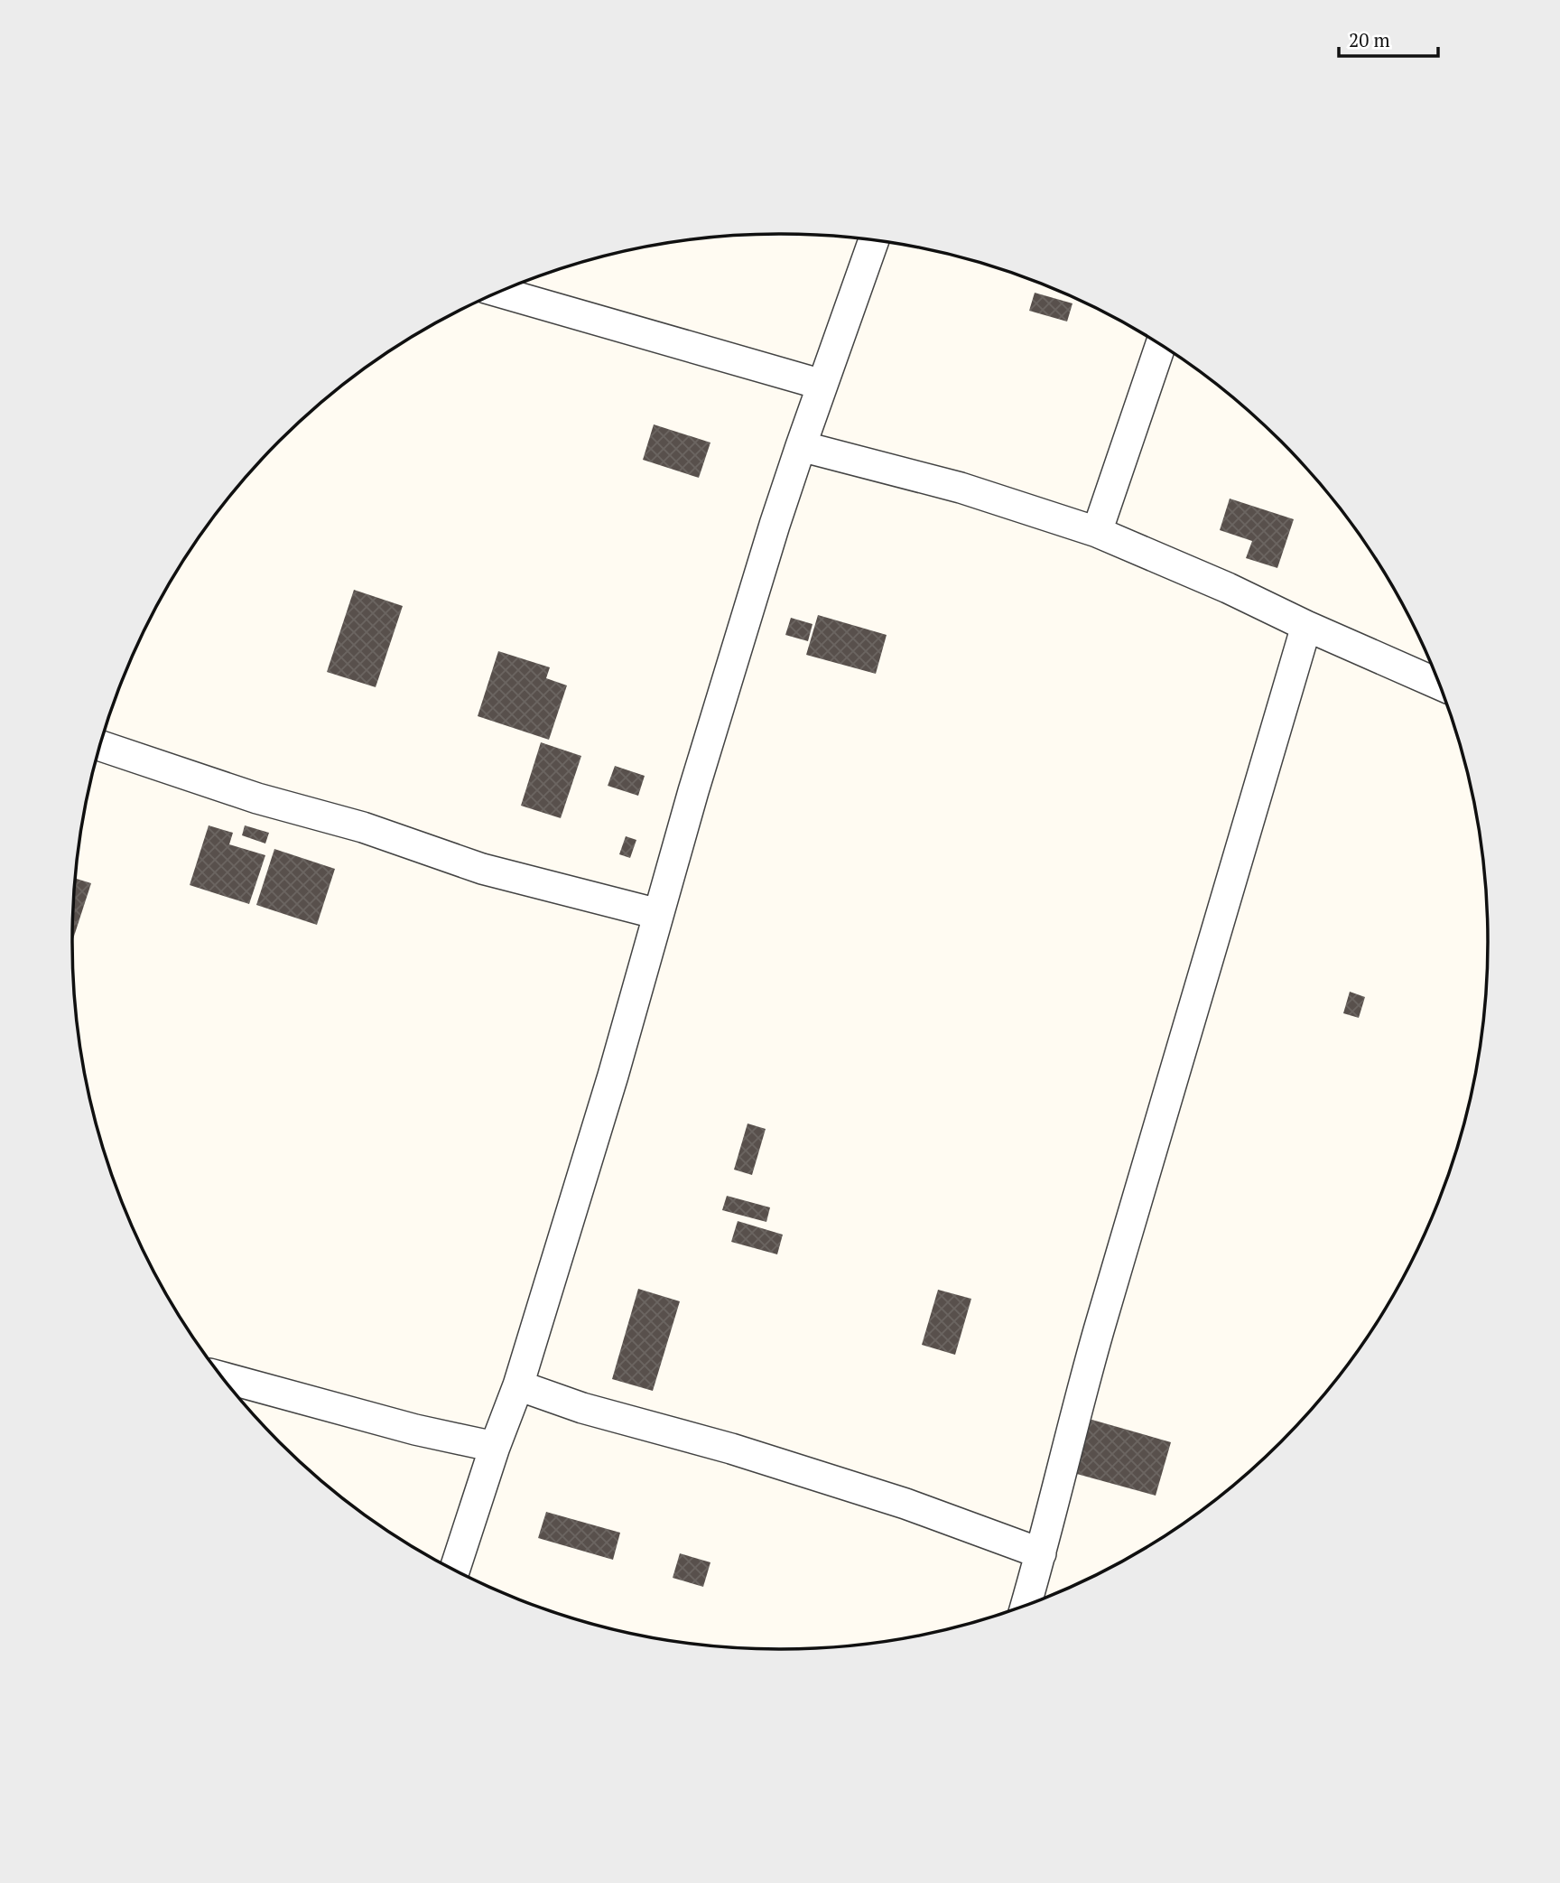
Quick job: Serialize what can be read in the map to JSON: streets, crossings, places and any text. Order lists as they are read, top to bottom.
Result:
{
  "scale_bar": "20 m"
}
